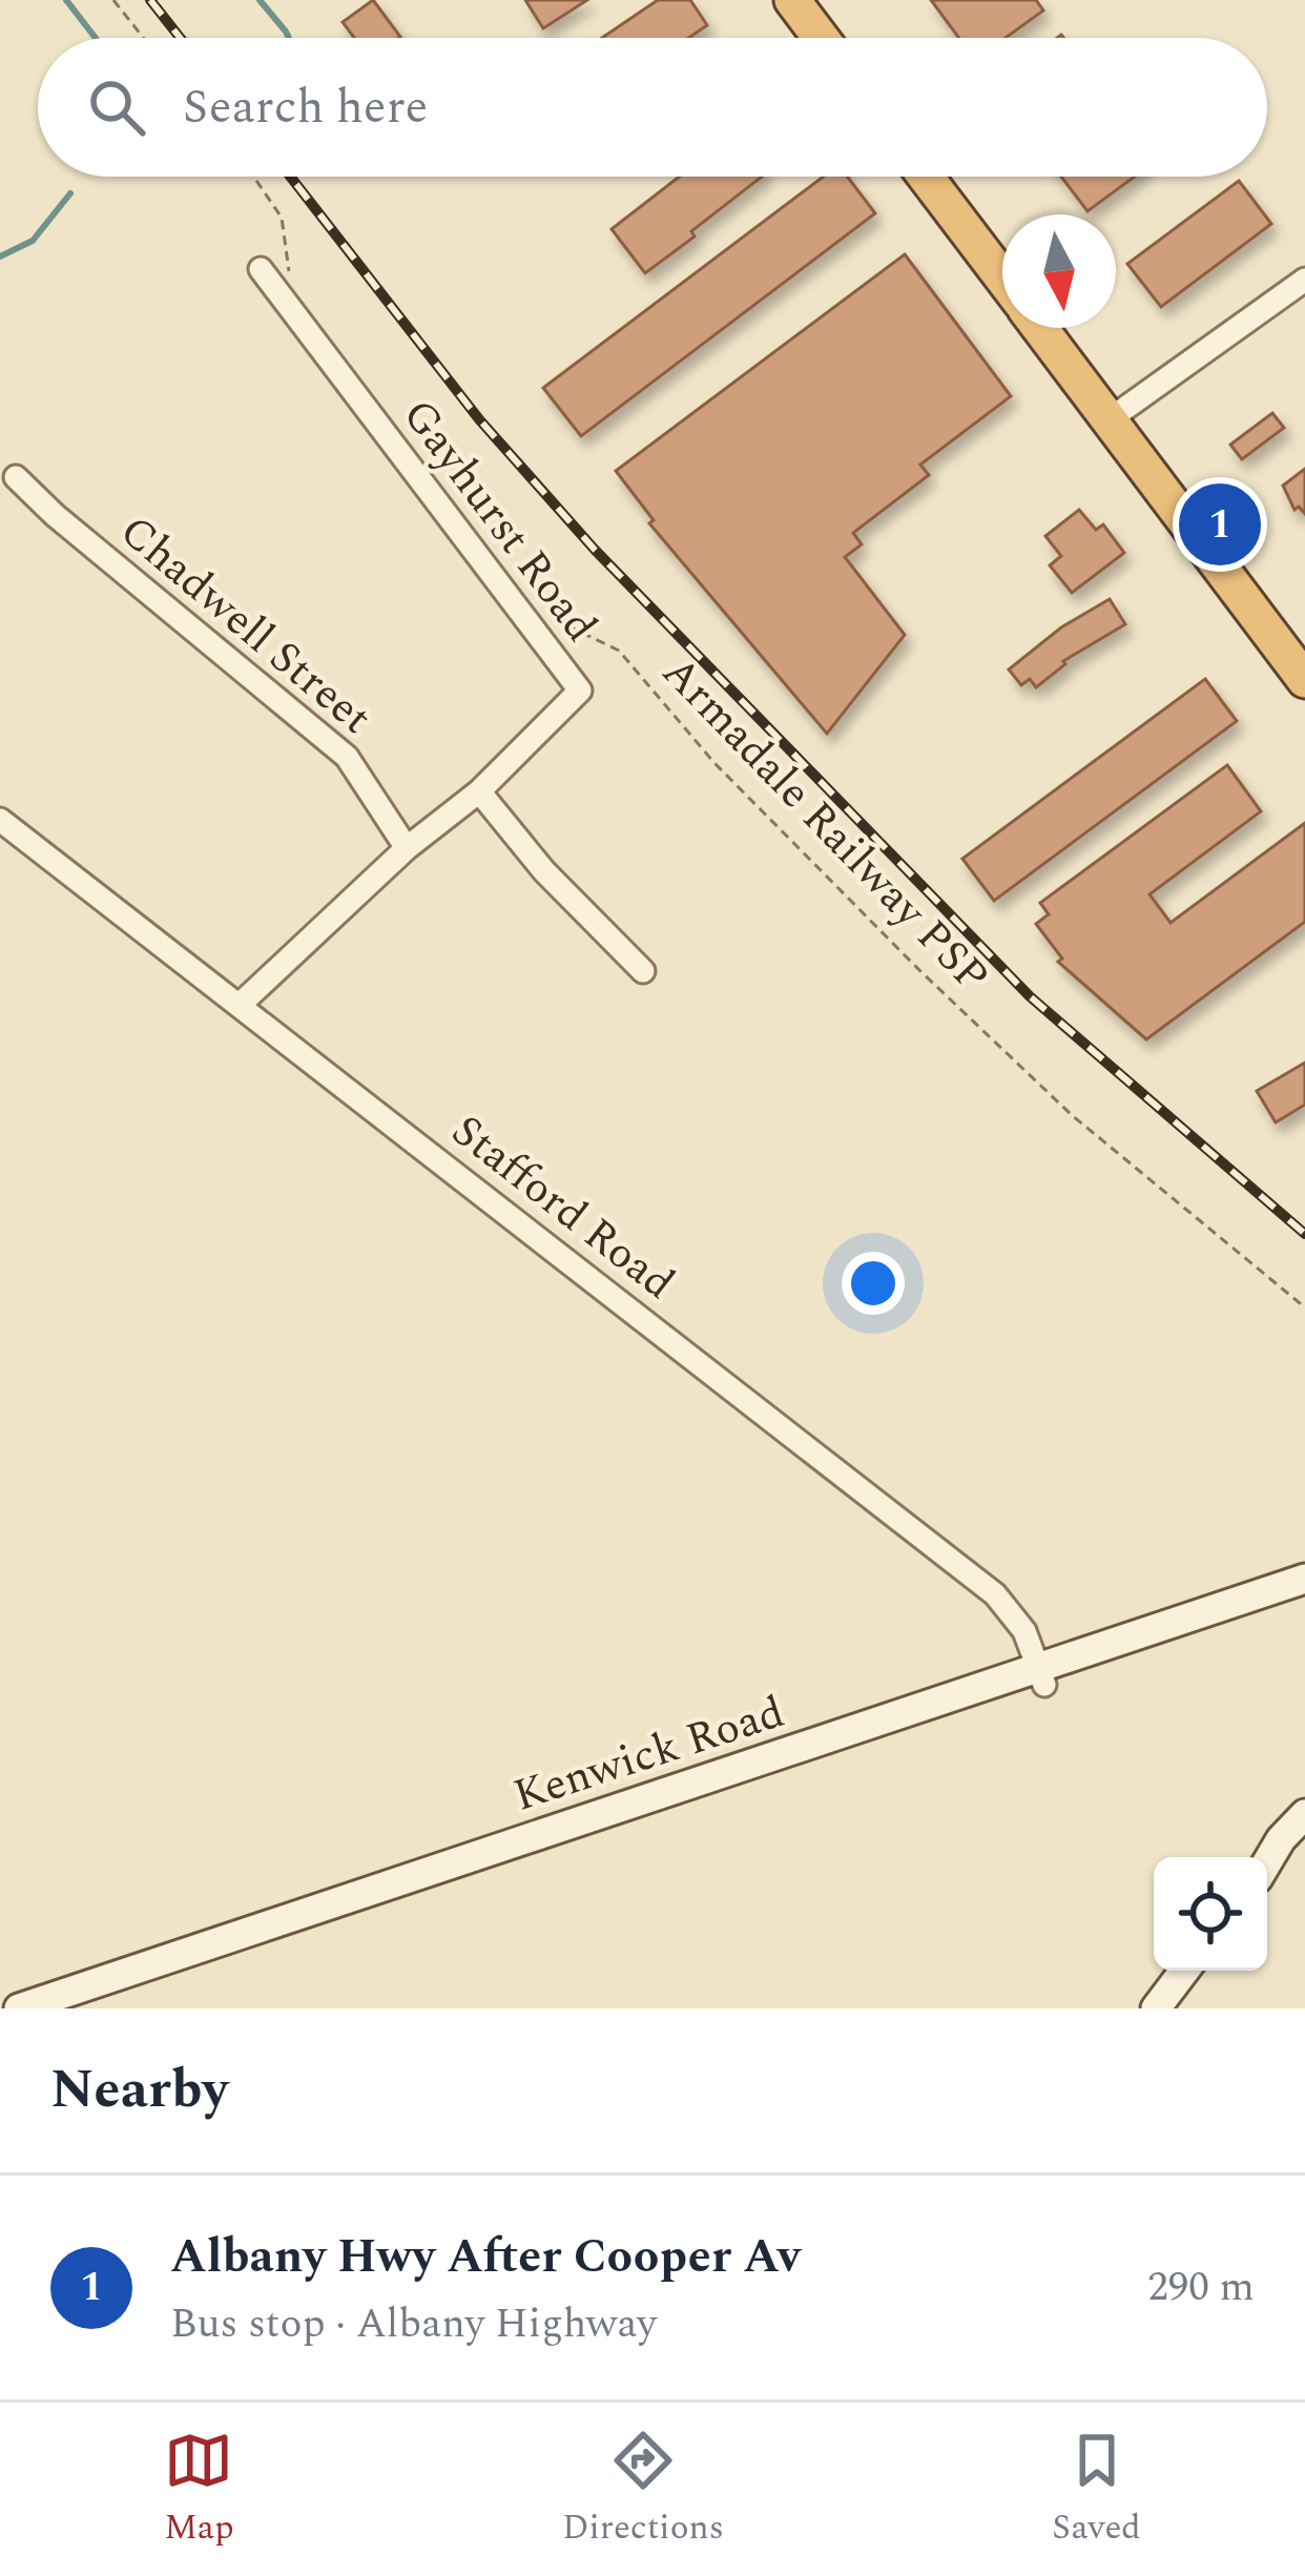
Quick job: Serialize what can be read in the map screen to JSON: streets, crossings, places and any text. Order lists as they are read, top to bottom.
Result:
{
  "streets": {
    "main road": ["Kenwick Road"],
    "street": ["Gayhurst Road", "Chadwell Street", "Stafford Road"],
    "path": ["Armadale Railway PSP"]
  },
  "crossings": [
    ["Gayhurst Road", "Chadwell Street"],
    ["Gayhurst Road", "Stafford Road"],
    ["Stafford Road", "Kenwick Road"]
  ],
  "north": "bottom",
  "page": {
    "search": "Search here",
    "pins": "1",
    "heading": "Nearby",
    "list": [
      {
        "mark": "1",
        "name": "Albany Hwy After Cooper Av",
        "note": "Bus stop · Albany Highway",
        "value": "290 m"
      }
    ],
    "nav": ["Map", "Directions", "Saved"]
  }
}
